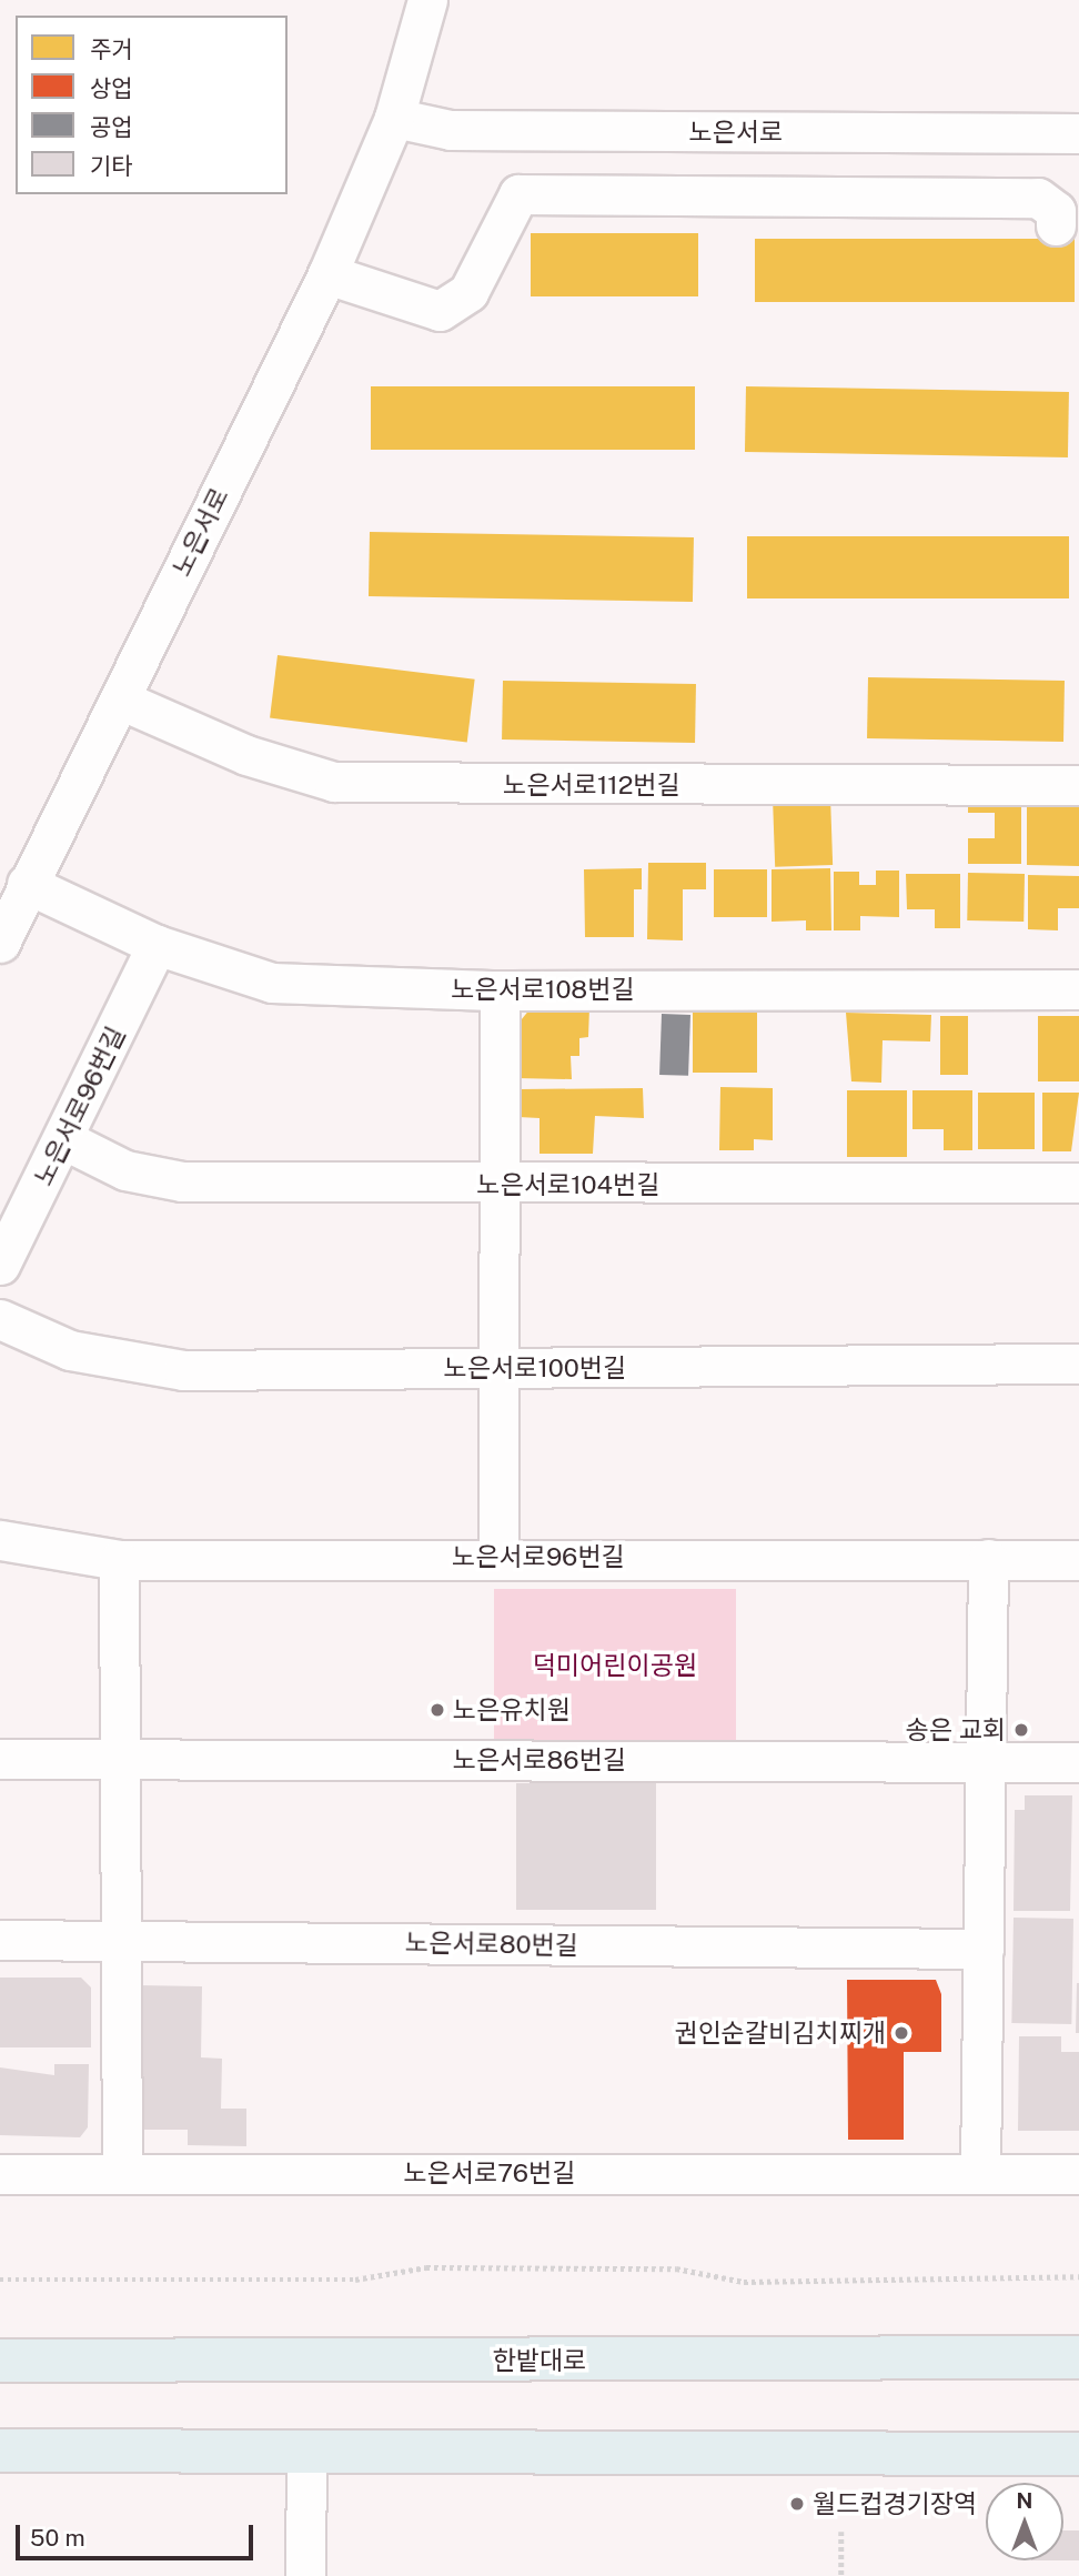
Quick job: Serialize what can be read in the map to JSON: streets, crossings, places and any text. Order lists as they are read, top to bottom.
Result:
{
  "streets": {
    "main road": ["한밭대로"],
    "street": [
      "노은서로",
      "노은서로112번길",
      "노은서로108번길",
      "노은서로96번길",
      "노은서로104번길",
      "노은서로100번길",
      "노은서로86번길",
      "노은서로80번길",
      "노은서로76번길"
    ]
  },
  "crossings": [
    ["노은서로", "노은서로112번길"],
    ["노은서로", "노은서로108번길"],
    ["노은서로108번길", "노은서로96번길"],
    ["노은서로96번길", "노은서로104번길"]
  ],
  "parks": ["덕미어린이공원"],
  "places": [
    "노은유치원",
    "송은 교회",
    "권인순갈비김치찌개",
    "월드컵경기장역"
  ],
  "legend": [
    "주거",
    "상업",
    "공업",
    "기타"
  ],
  "scale_bar": "50 m",
  "north": "top"
}
